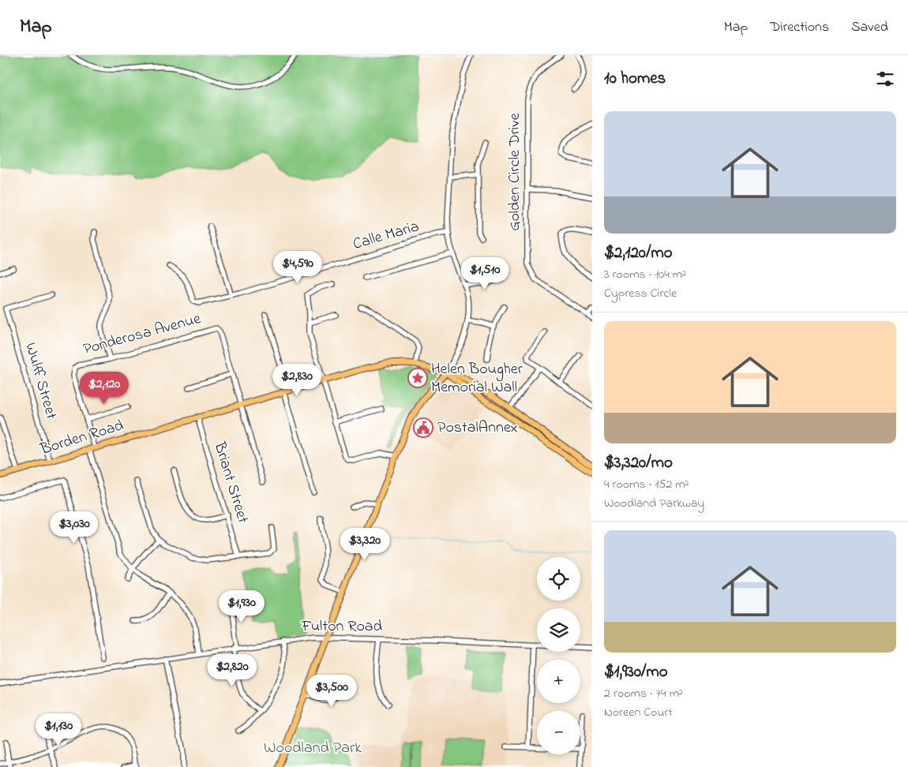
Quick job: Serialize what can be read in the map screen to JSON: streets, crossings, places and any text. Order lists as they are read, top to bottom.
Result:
{
  "streets": {
    "main road": ["Borden Road"],
    "street": [
      "Golden Circle Drive",
      "Calle Maria",
      "Ponderosa Avenue",
      "Wulff Street",
      "Briant Street",
      "Fulton Road"
    ]
  },
  "crossings": [
    ["Wulff Street", "Borden Road"],
    ["Borden Road", "Briant Street"]
  ],
  "parks": ["Woodland Park"],
  "places": {
    "place": ["Helen Bougher Memorial Wall"],
    "public building": ["PostalAnnex"]
  },
  "page": {
    "header": "Map",
    "nav": ["Map", "Directions", "Saved"],
    "heading": "10 homes",
    "list": [
      {
        "name": "$2,120/mo",
        "note": "3 rooms · 104 m² · Cypress Circle"
      },
      {
        "name": "$3,320/mo",
        "note": "4 rooms · 152 m² · Woodland Parkway"
      },
      {
        "name": "$1,930/mo",
        "note": "2 rooms · 74 m² · Noreen Court"
      }
    ],
    "price": [
      "$4,590",
      "$1,510",
      "$2,830",
      "$2,120",
      "$3,030",
      "$3,320",
      "$1,930",
      "$2,820",
      "$3,500",
      "$1,130"
    ],
    "map_buttons": ["+", "−"]
  }
}
